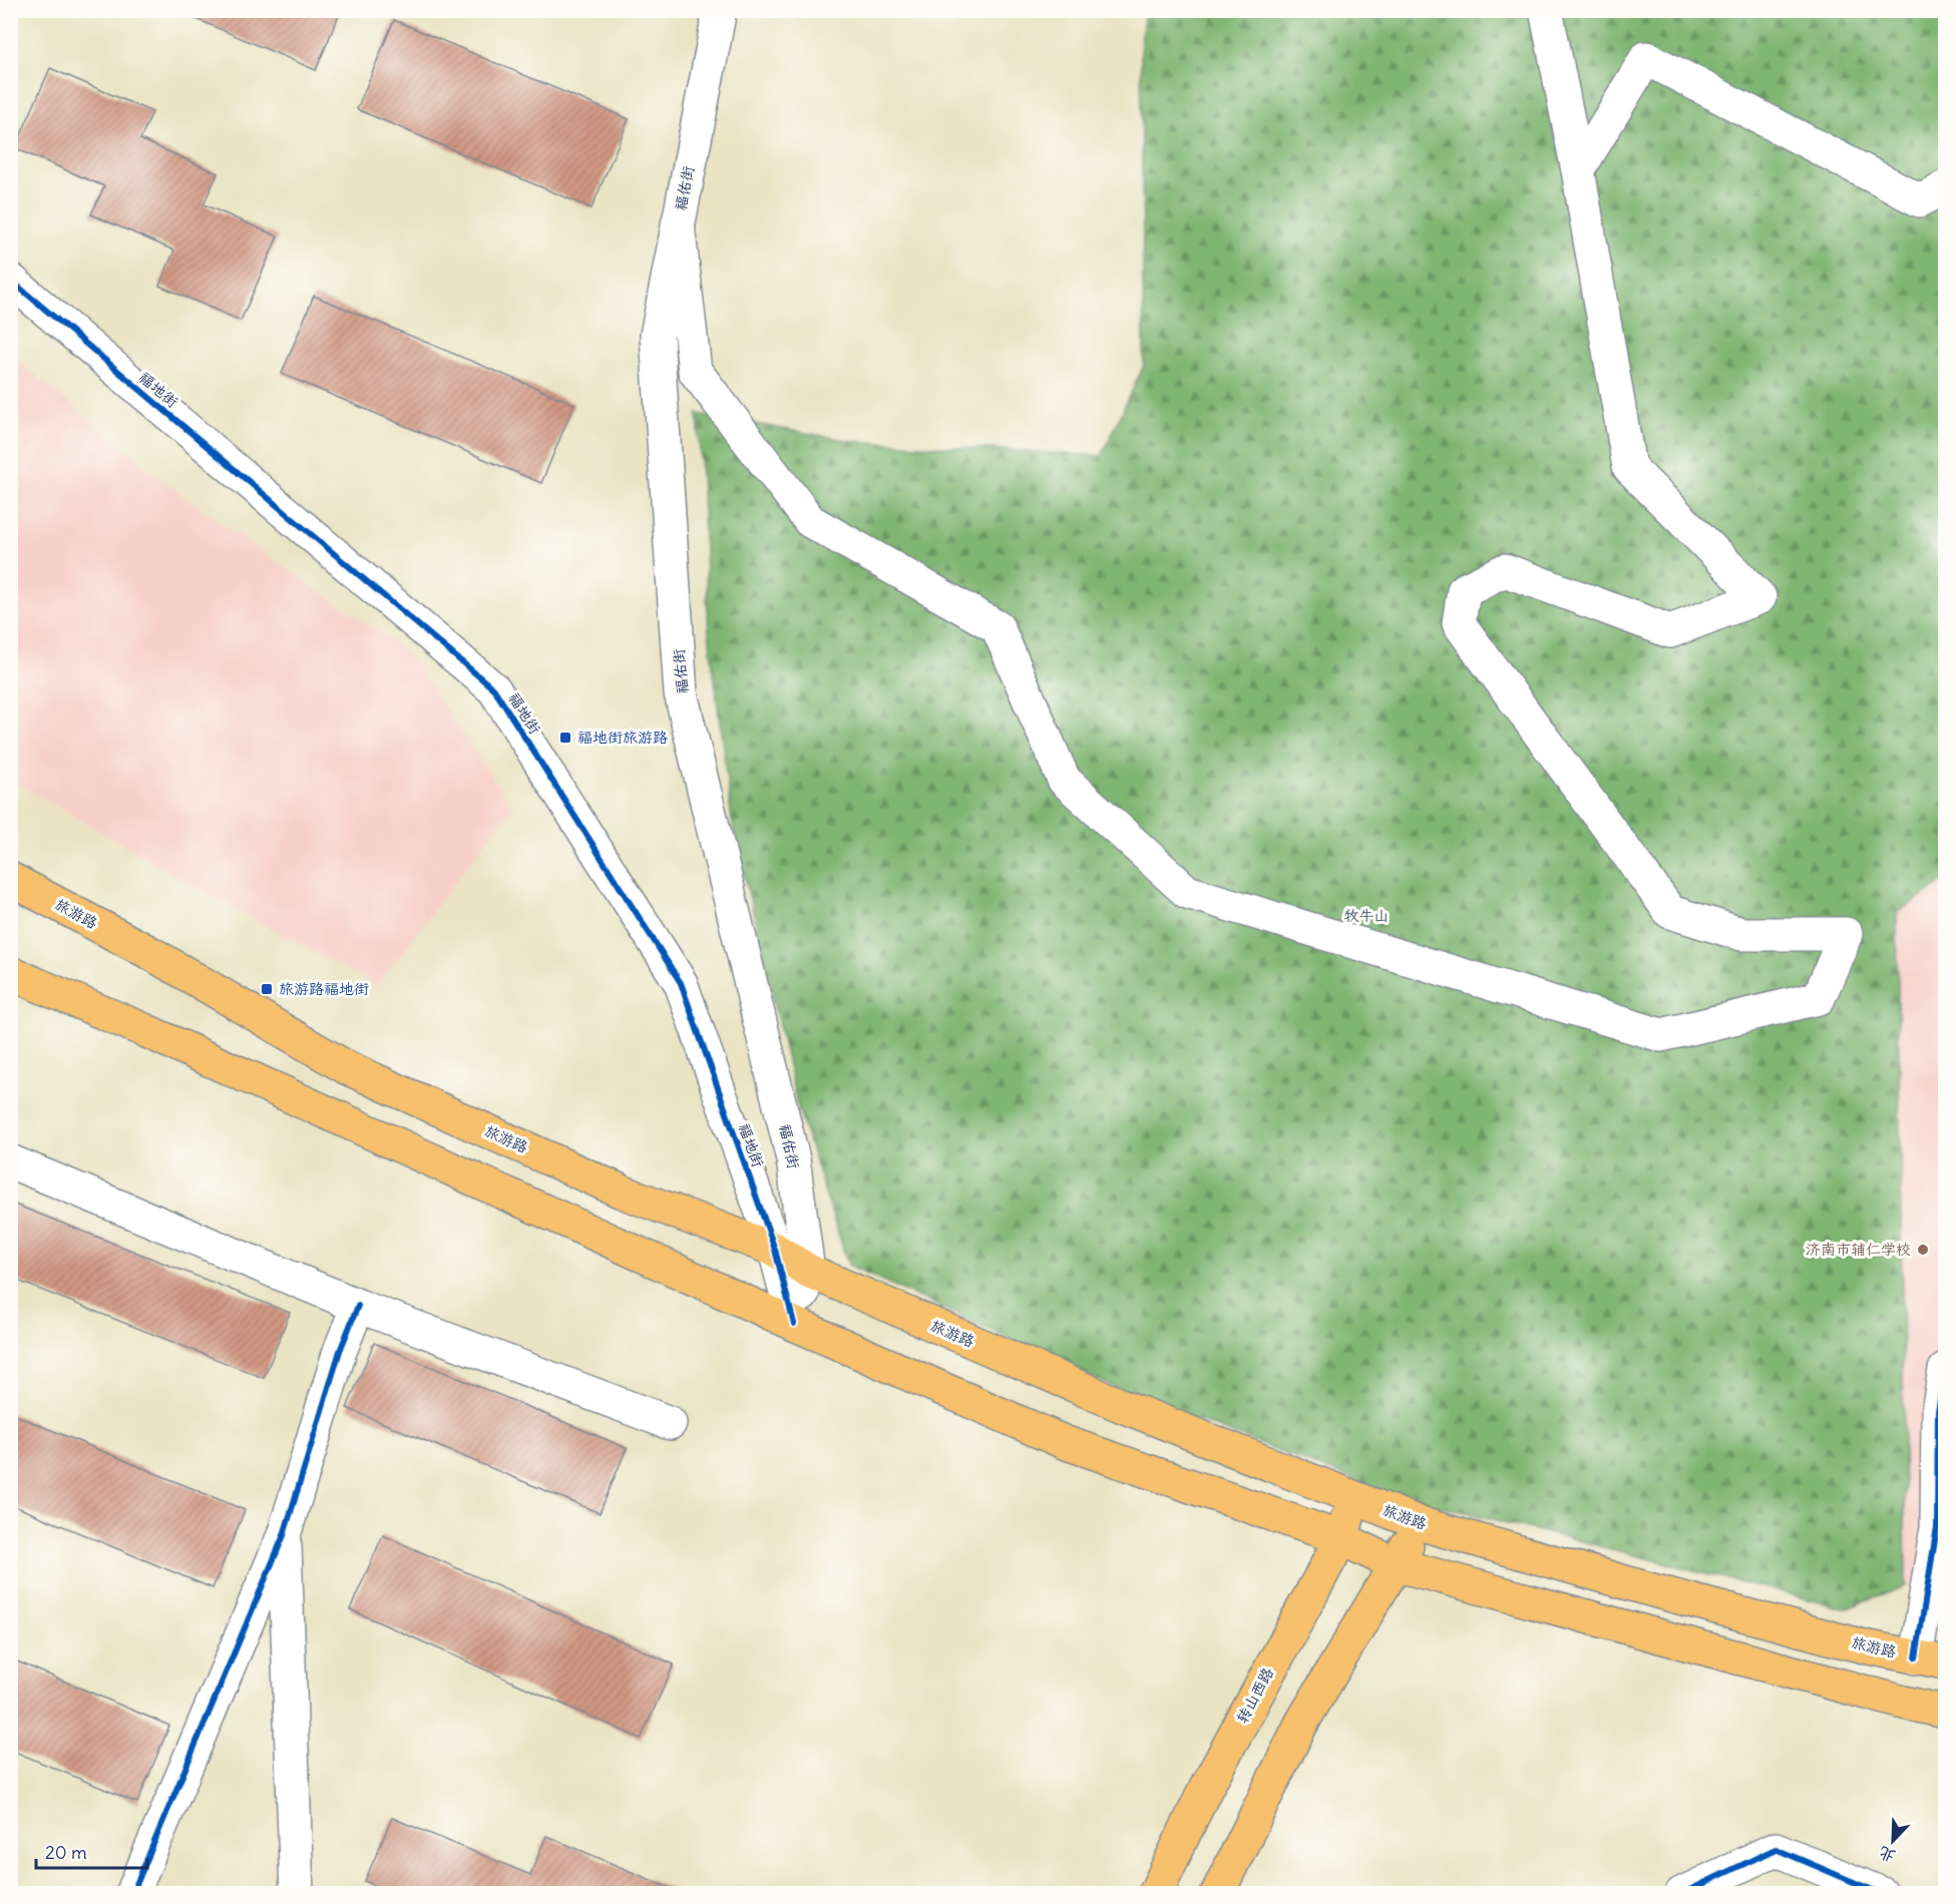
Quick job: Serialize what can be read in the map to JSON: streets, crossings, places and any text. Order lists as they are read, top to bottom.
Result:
{
  "streets": {
    "main road": ["旅游路", "转山西路"],
    "street": ["福佑街", "福地街"]
  },
  "crossings": [
    ["福佑街", "福地街"],
    ["福佑街", "旅游路"],
    ["福地街", "旅游路"],
    ["旅游路", "转山西路"]
  ],
  "parks": ["牧牛山"],
  "places": {
    "transit": ["福地街旅游路", "旅游路福地街"],
    "other": ["济南市辅仁学校"]
  },
  "scale_bar": "20 m",
  "north": "bottom left"
}
